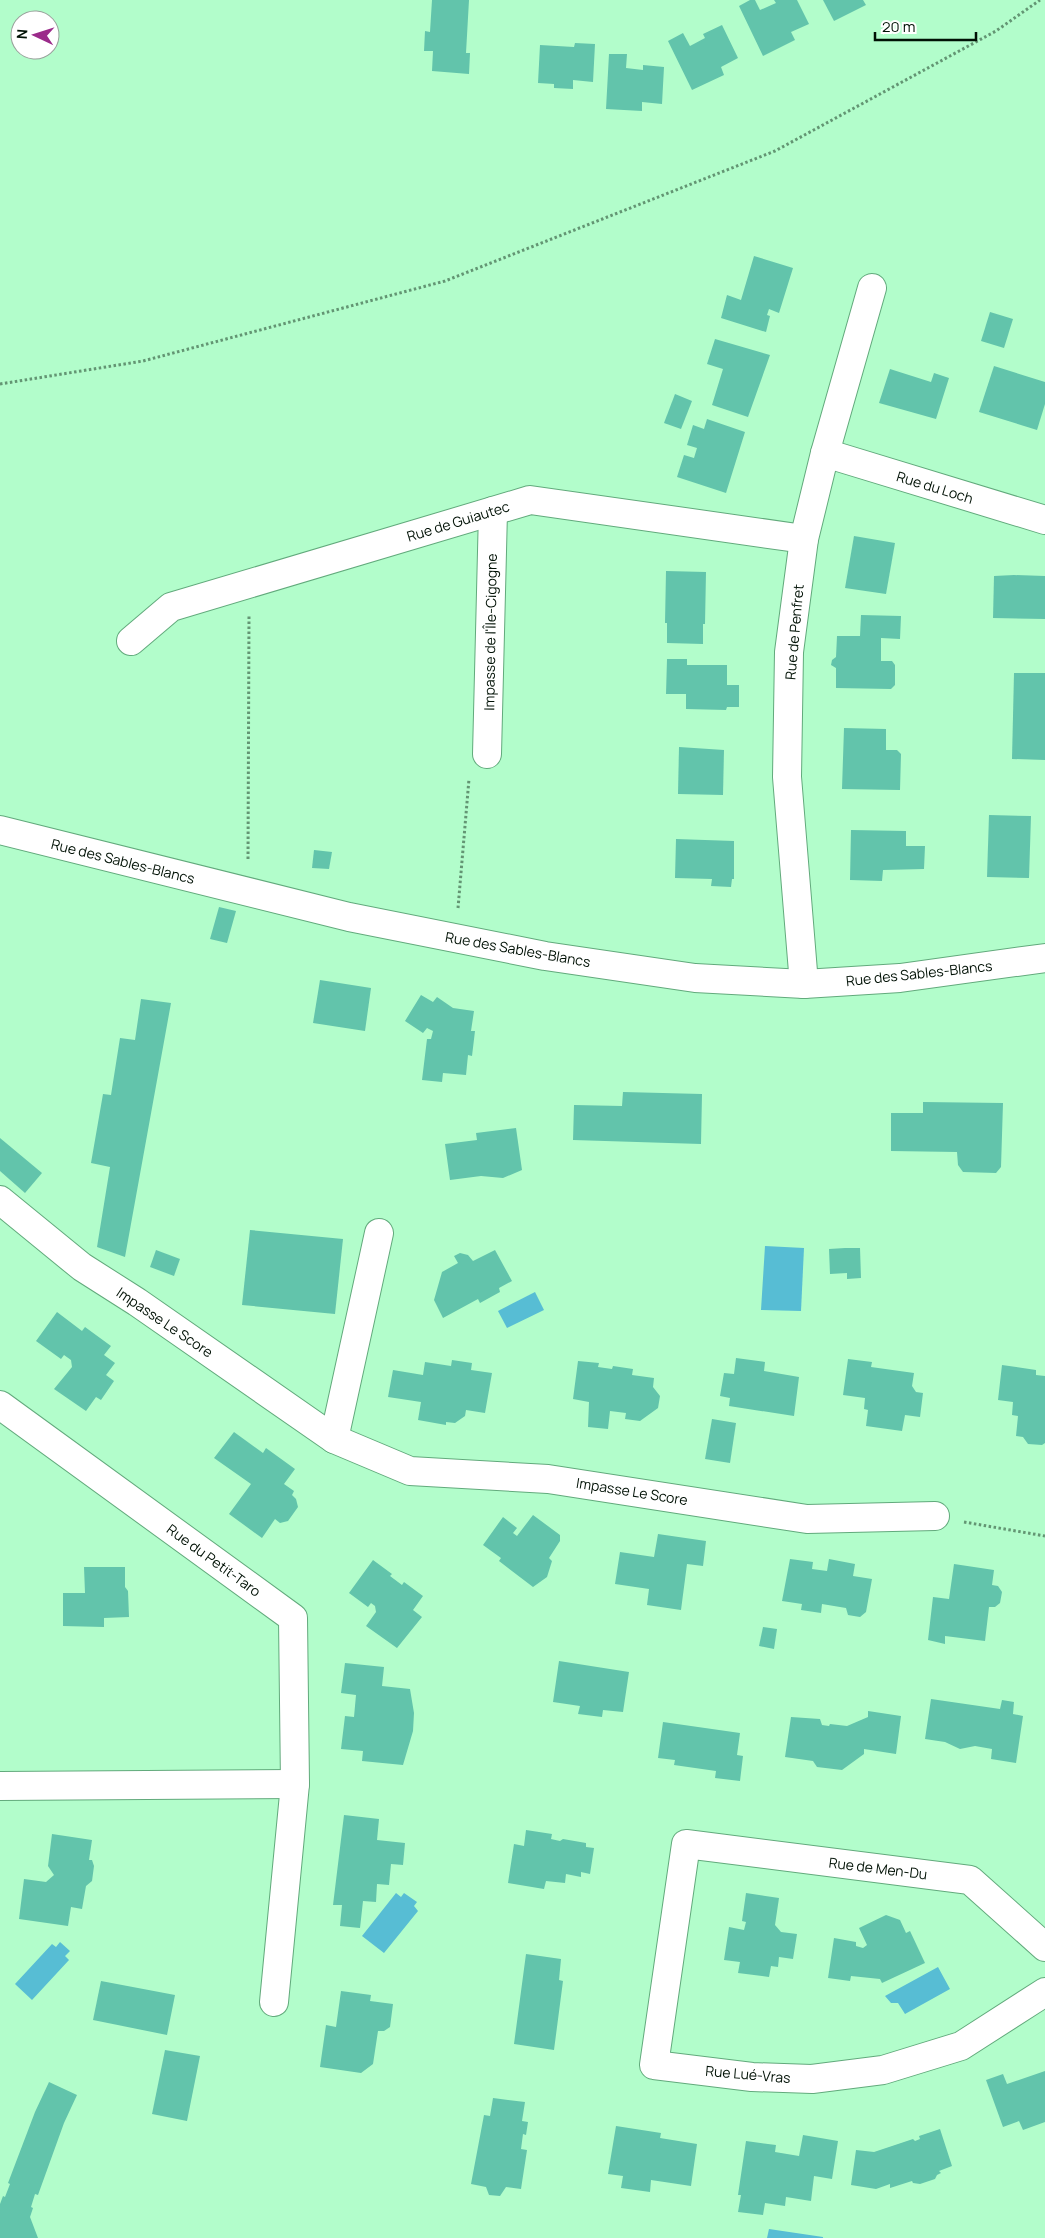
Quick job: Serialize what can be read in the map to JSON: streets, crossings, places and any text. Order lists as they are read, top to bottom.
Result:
{
  "streets": {
    "street": [
      "Rue du Loch",
      "Rue de Guiautec",
      "Impasse de l'Île-Cigogne",
      "Rue de Penfret",
      "Rue des Sables-Blancs",
      "Impasse Le Score",
      "Rue du Petit-Taro",
      "Rue de Men-Du",
      "Rue Lué-Vras"
    ]
  },
  "crossings": [
    ["Rue du Loch", "Rue de Penfret"],
    ["Rue de Guiautec", "Impasse de l'Île-Cigogne"],
    ["Rue de Guiautec", "Rue de Penfret"],
    ["Rue de Penfret", "Rue des Sables-Blancs"],
    ["Rue de Men-Du", "Rue Lué-Vras"]
  ],
  "scale_bar": "20 m",
  "north": "left"
}
